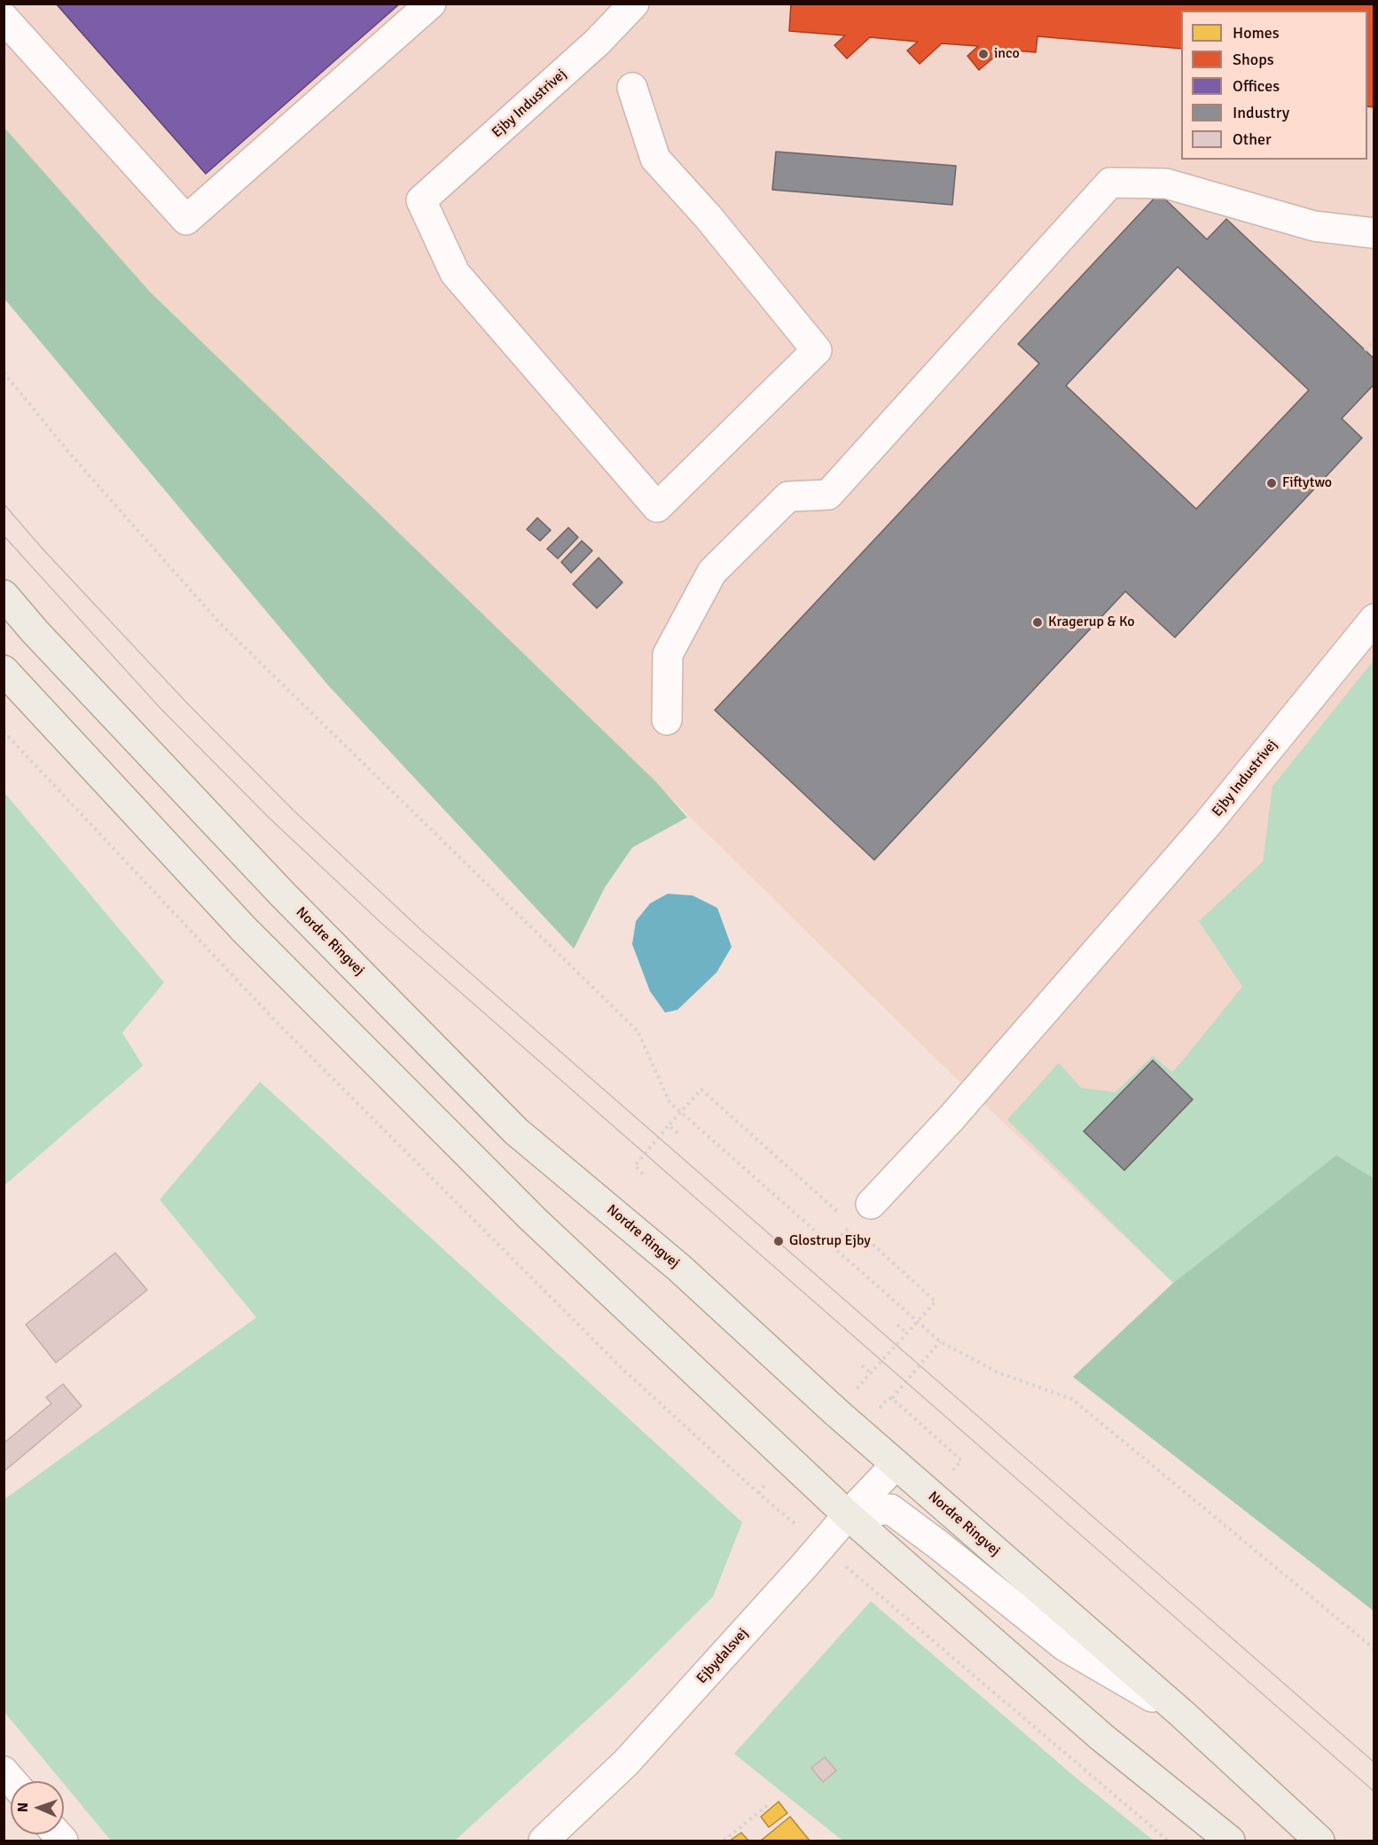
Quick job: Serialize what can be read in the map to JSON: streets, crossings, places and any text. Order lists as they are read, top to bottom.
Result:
{
  "streets": {
    "main road": ["Nordre Ringvej"],
    "street": ["Ejby Industrivej", "Ejbydalsvej"]
  },
  "crossings": [
    ["Nordre Ringvej", "Ejbydalsvej"]
  ],
  "places": [
    "inco",
    "Fiftytwo",
    "Kragerup & Ko",
    "Glostrup Ejby"
  ],
  "legend": [
    "Homes",
    "Shops",
    "Offices",
    "Industry",
    "Other"
  ],
  "north": "left"
}
